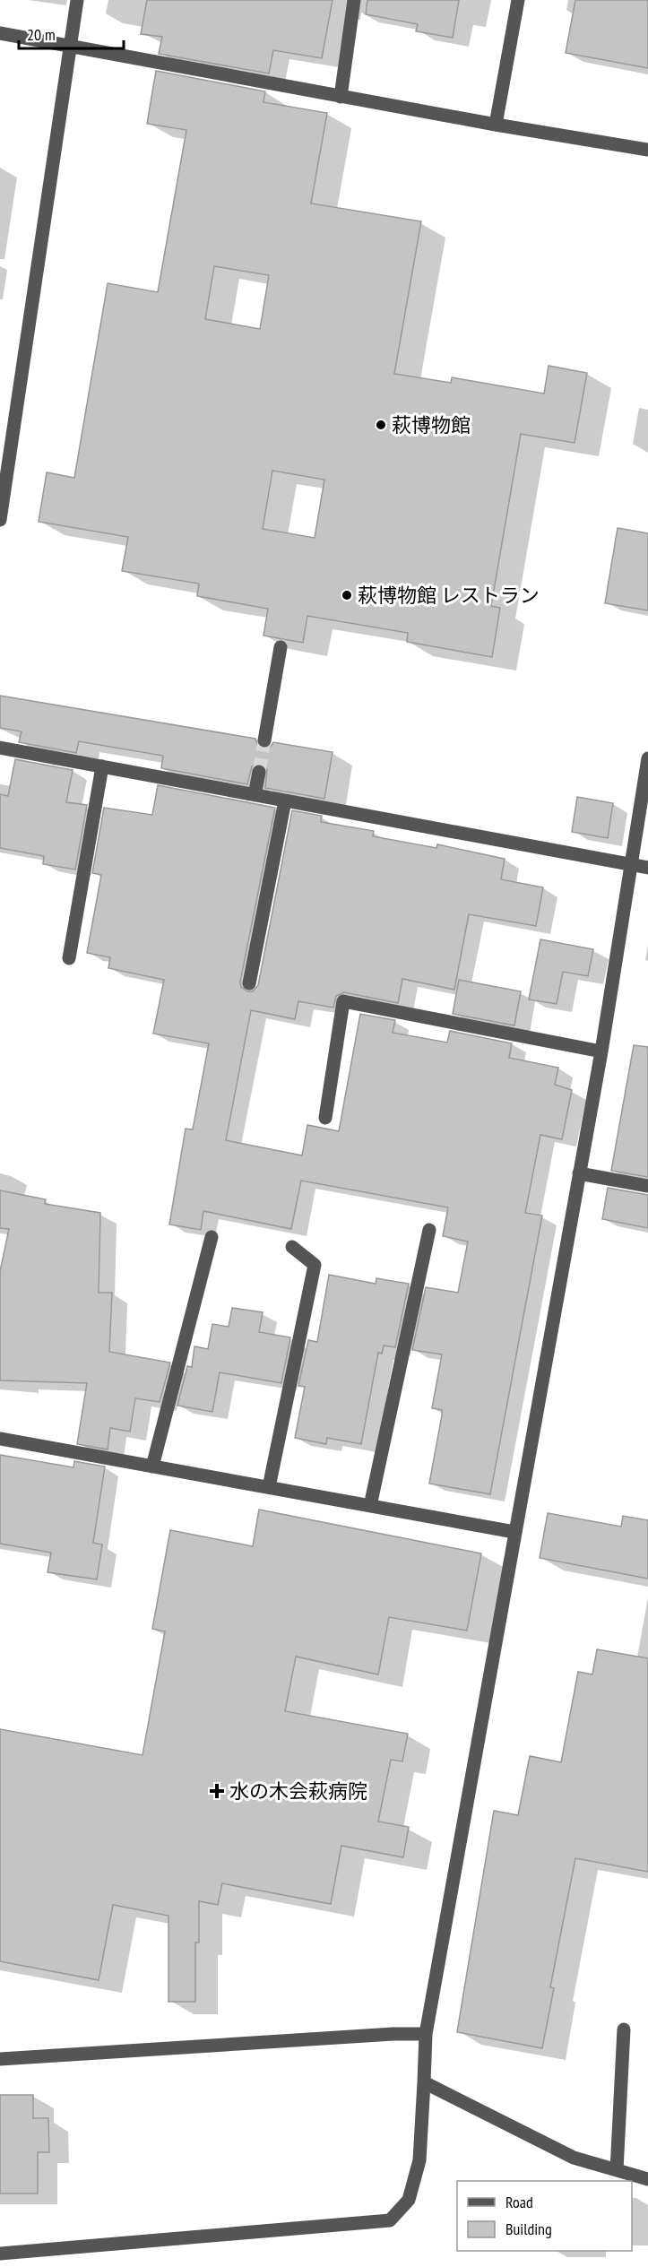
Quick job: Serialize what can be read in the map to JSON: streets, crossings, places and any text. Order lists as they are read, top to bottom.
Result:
{
  "places": {
    "other": ["萩博物館", "萩博物館 レストラン"],
    "health": ["水の木会萩病院"]
  },
  "legend": ["Road", "Building"],
  "scale_bar": "20 m"
}
